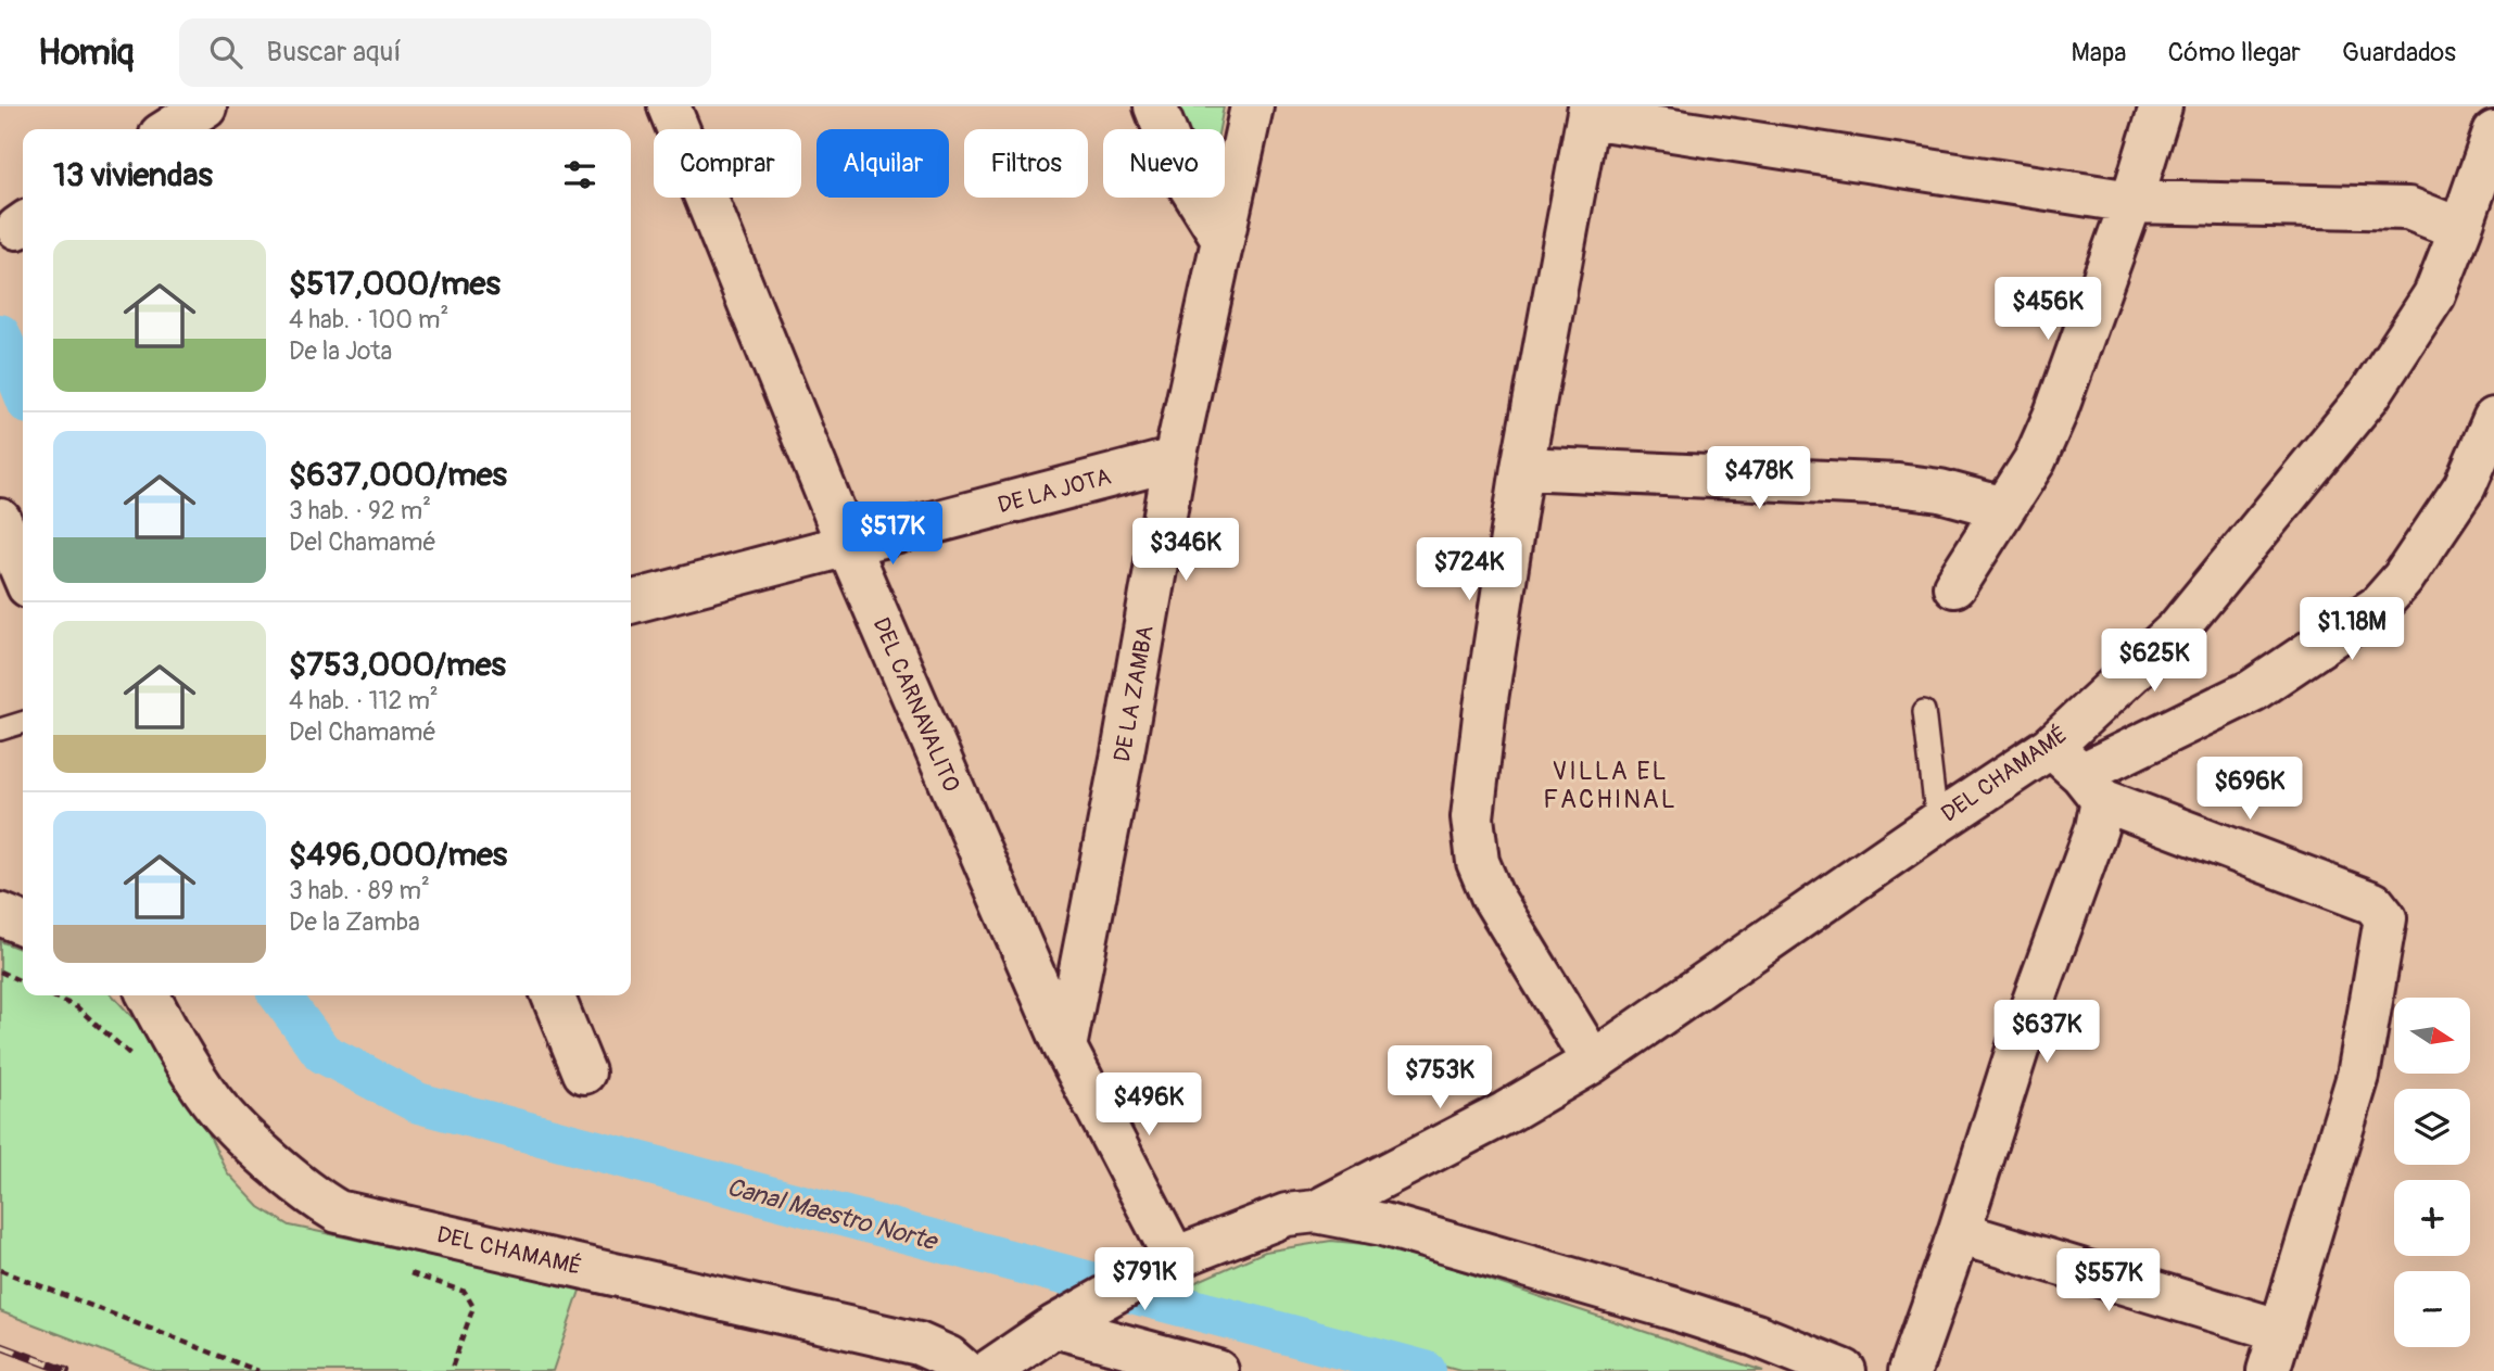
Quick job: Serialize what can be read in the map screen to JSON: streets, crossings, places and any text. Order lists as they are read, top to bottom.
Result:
{
  "streets": {
    "street": [
      "DE LA JOTA",
      "DE LA ZAMBA",
      "DEL CARNAVALITO",
      "DEL CHAMAMÉ"
    ]
  },
  "crossings": [
    ["DE LA JOTA", "DE LA ZAMBA"],
    ["DE LA JOTA", "DEL CARNAVALITO"],
    ["DE LA ZAMBA", "DEL CARNAVALITO"]
  ],
  "districts": ["VILLA EL FACHINAL"],
  "water": ["Canal Maestro Norte"],
  "north": "right",
  "page": {
    "header": "Homiq",
    "search": "Buscar aquí",
    "nav": ["Mapa", "Cómo llegar", "Guardados"],
    "chip": [
      "Comprar",
      "Alquilar",
      "Filtros",
      "Nuevo"
    ],
    "heading": "13 viviendas",
    "list": [
      {
        "name": "$517,000/mes",
        "note": "4 hab. · 100 m² · De la Jota"
      },
      {
        "name": "$637,000/mes",
        "note": "3 hab. · 92 m² · Del Chamamé"
      },
      {
        "name": "$753,000/mes",
        "note": "4 hab. · 112 m² · Del Chamamé"
      },
      {
        "name": "$496,000/mes",
        "note": "3 hab. · 89 m² · De la Zamba"
      }
    ],
    "price": [
      "$456K",
      "$478K",
      "$517K",
      "$346K",
      "$724K",
      "$1.18M",
      "$625K",
      "$696K",
      "$637K",
      "$753K",
      "$496K",
      "$791K",
      "$557K"
    ],
    "map_buttons": ["+", "−"]
  }
}
